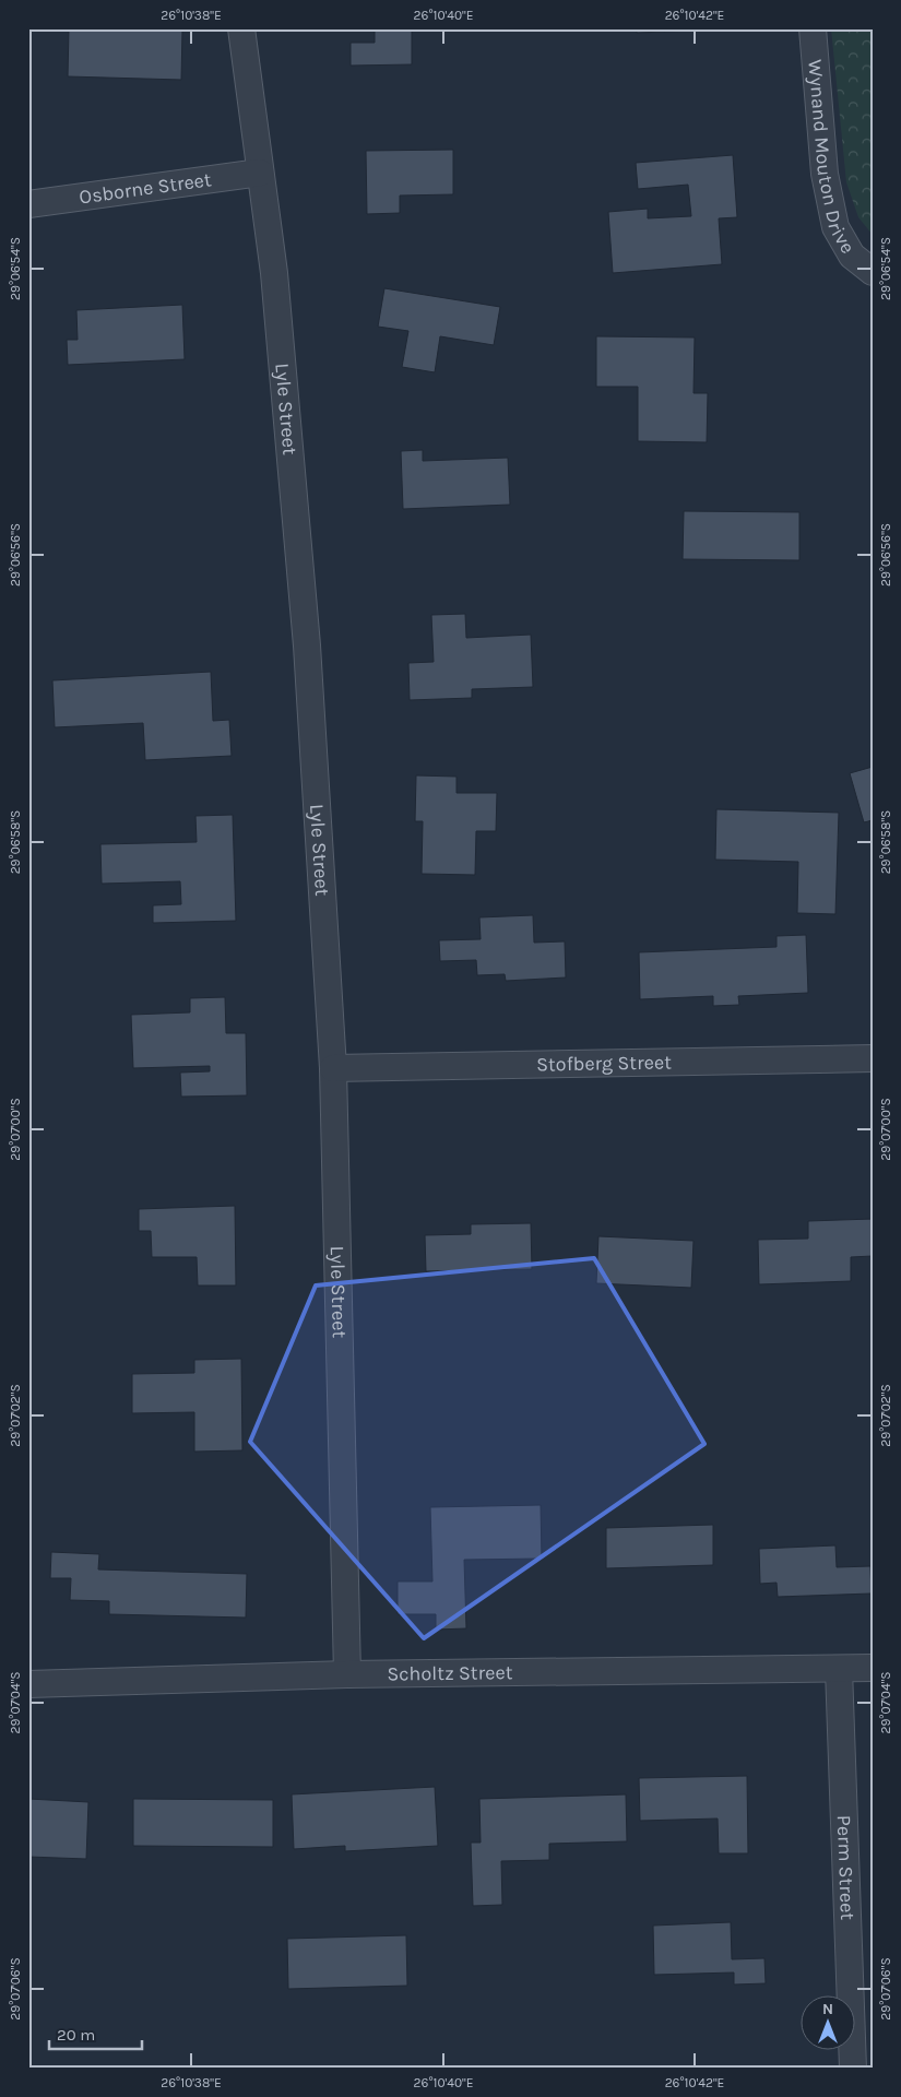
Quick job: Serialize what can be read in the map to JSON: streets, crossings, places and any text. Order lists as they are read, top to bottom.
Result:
{
  "streets": {
    "street": [
      "Wynand Mouton Drive",
      "Osborne Street",
      "Lyle Street",
      "Stofberg Street",
      "Scholtz Street",
      "Perm Street"
    ]
  },
  "crossings": [
    ["Osborne Street", "Lyle Street"],
    ["Lyle Street", "Stofberg Street"],
    ["Lyle Street", "Scholtz Street"],
    ["Scholtz Street", "Perm Street"]
  ],
  "scale_bar": "20 m",
  "north": "top",
  "coordinates": [
    "26°10'38\"E",
    "26°10'40\"E",
    "26°10'42\"E",
    "29°06'54\"S",
    "29°06'56\"S",
    "29°06'58\"S",
    "29°07'00\"S",
    "29°07'02\"S",
    "29°07'04\"S",
    "29°07'06\"S"
  ]
}
